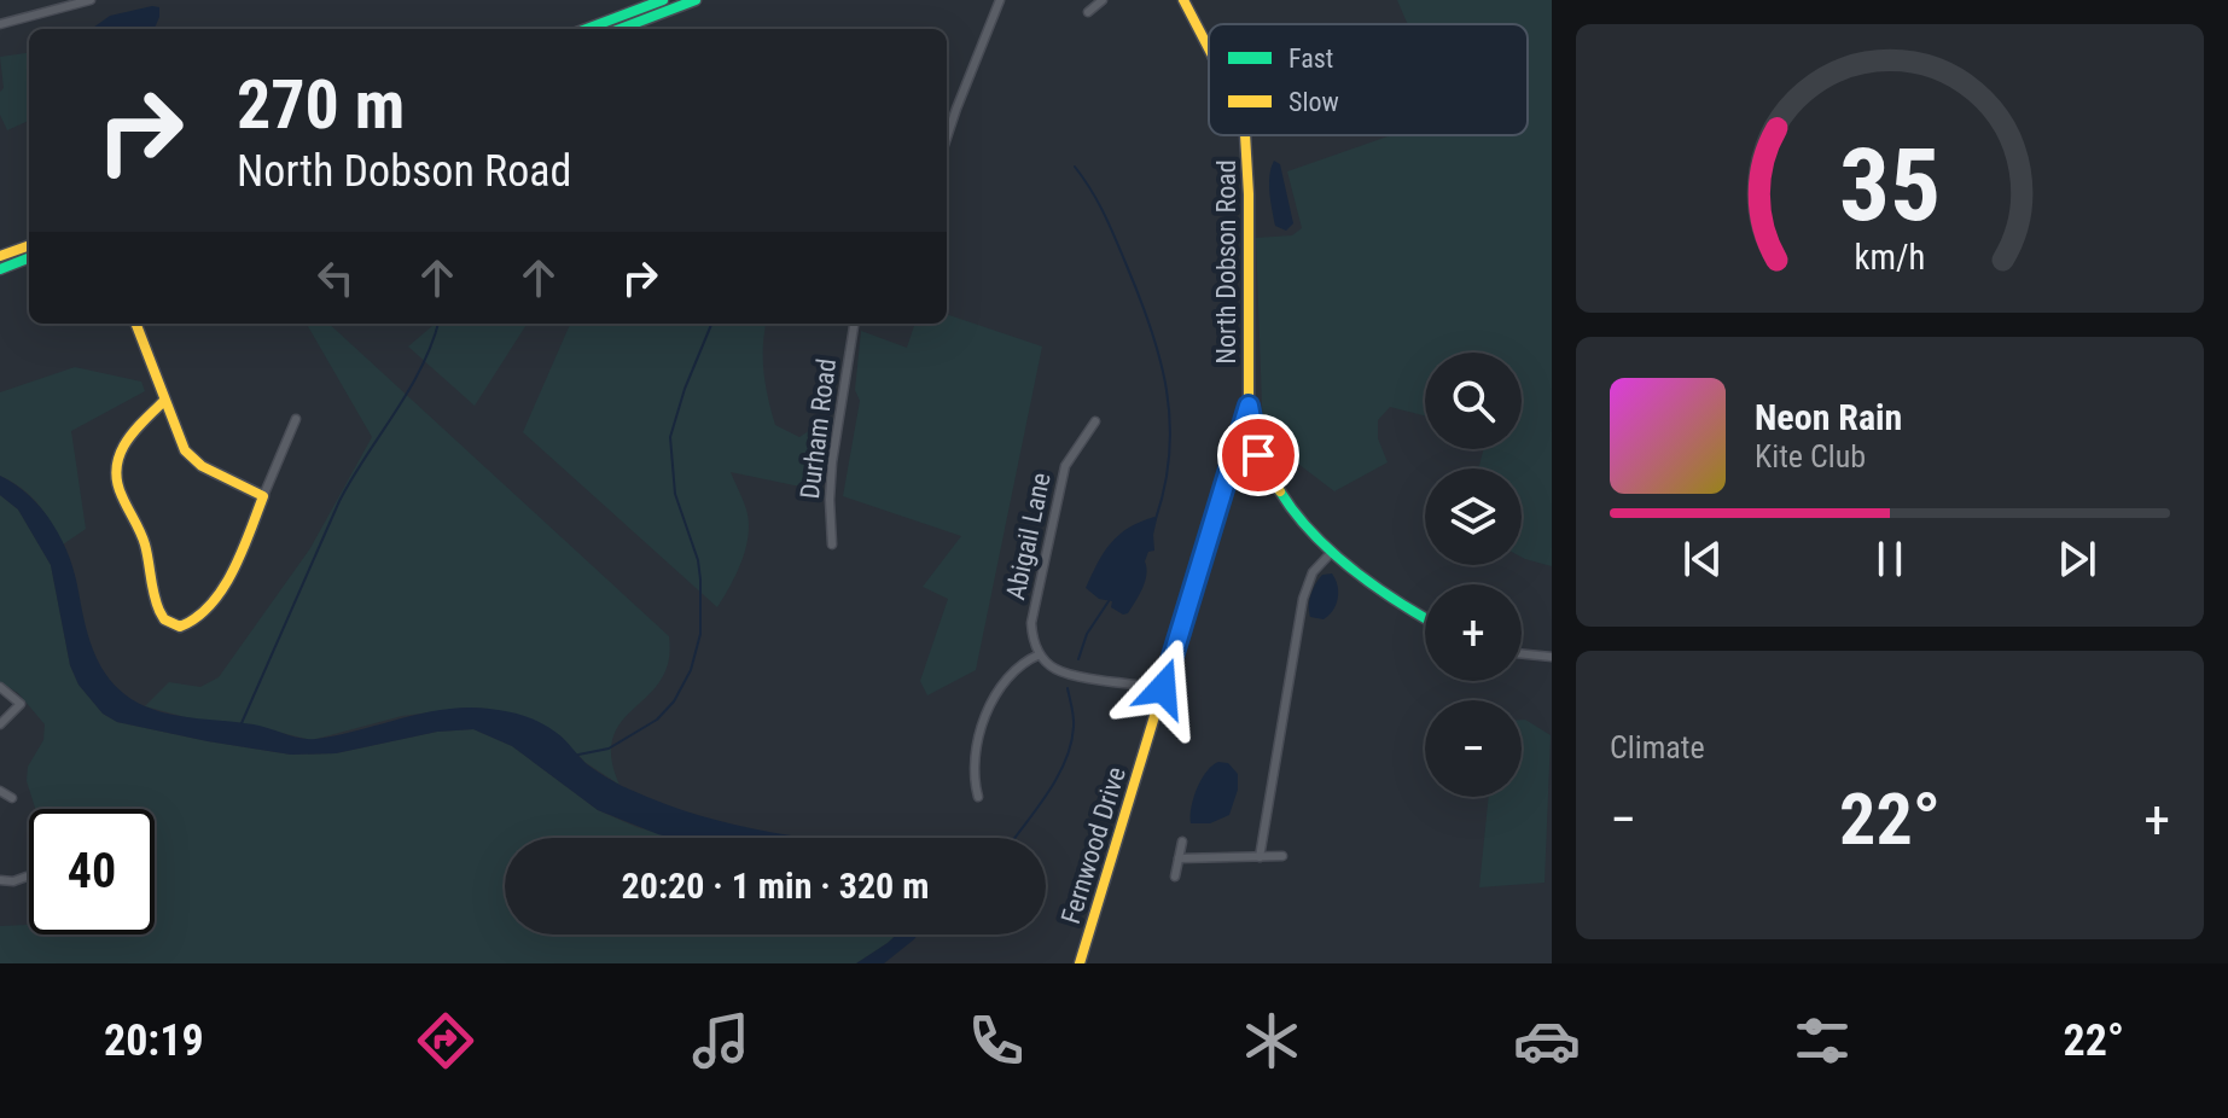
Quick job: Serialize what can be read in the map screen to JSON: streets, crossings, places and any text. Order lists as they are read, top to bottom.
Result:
{
  "streets": {
    "street": [
      "North Dobson Road",
      "Durham Road",
      "Abigail Lane",
      "Fernwood Drive"
    ]
  },
  "crossings": [
    ["North Dobson Road", "Fernwood Drive"]
  ],
  "legend": ["Fast", "Slow"],
  "page": {
    "turn": ["270 m", "North Dobson Road"],
    "map_buttons": ["+", "−"],
    "song": ["Neon Rain", "Kite Club"],
    "tile": "Climate",
    "heat": ["−", "22°", "+"],
    "limit": "40",
    "trip": "20:20 · 1 min · 320 m",
    "tabs": ["20:19", "22°"],
    "gauge": ["35", "km/h"]
  }
}
